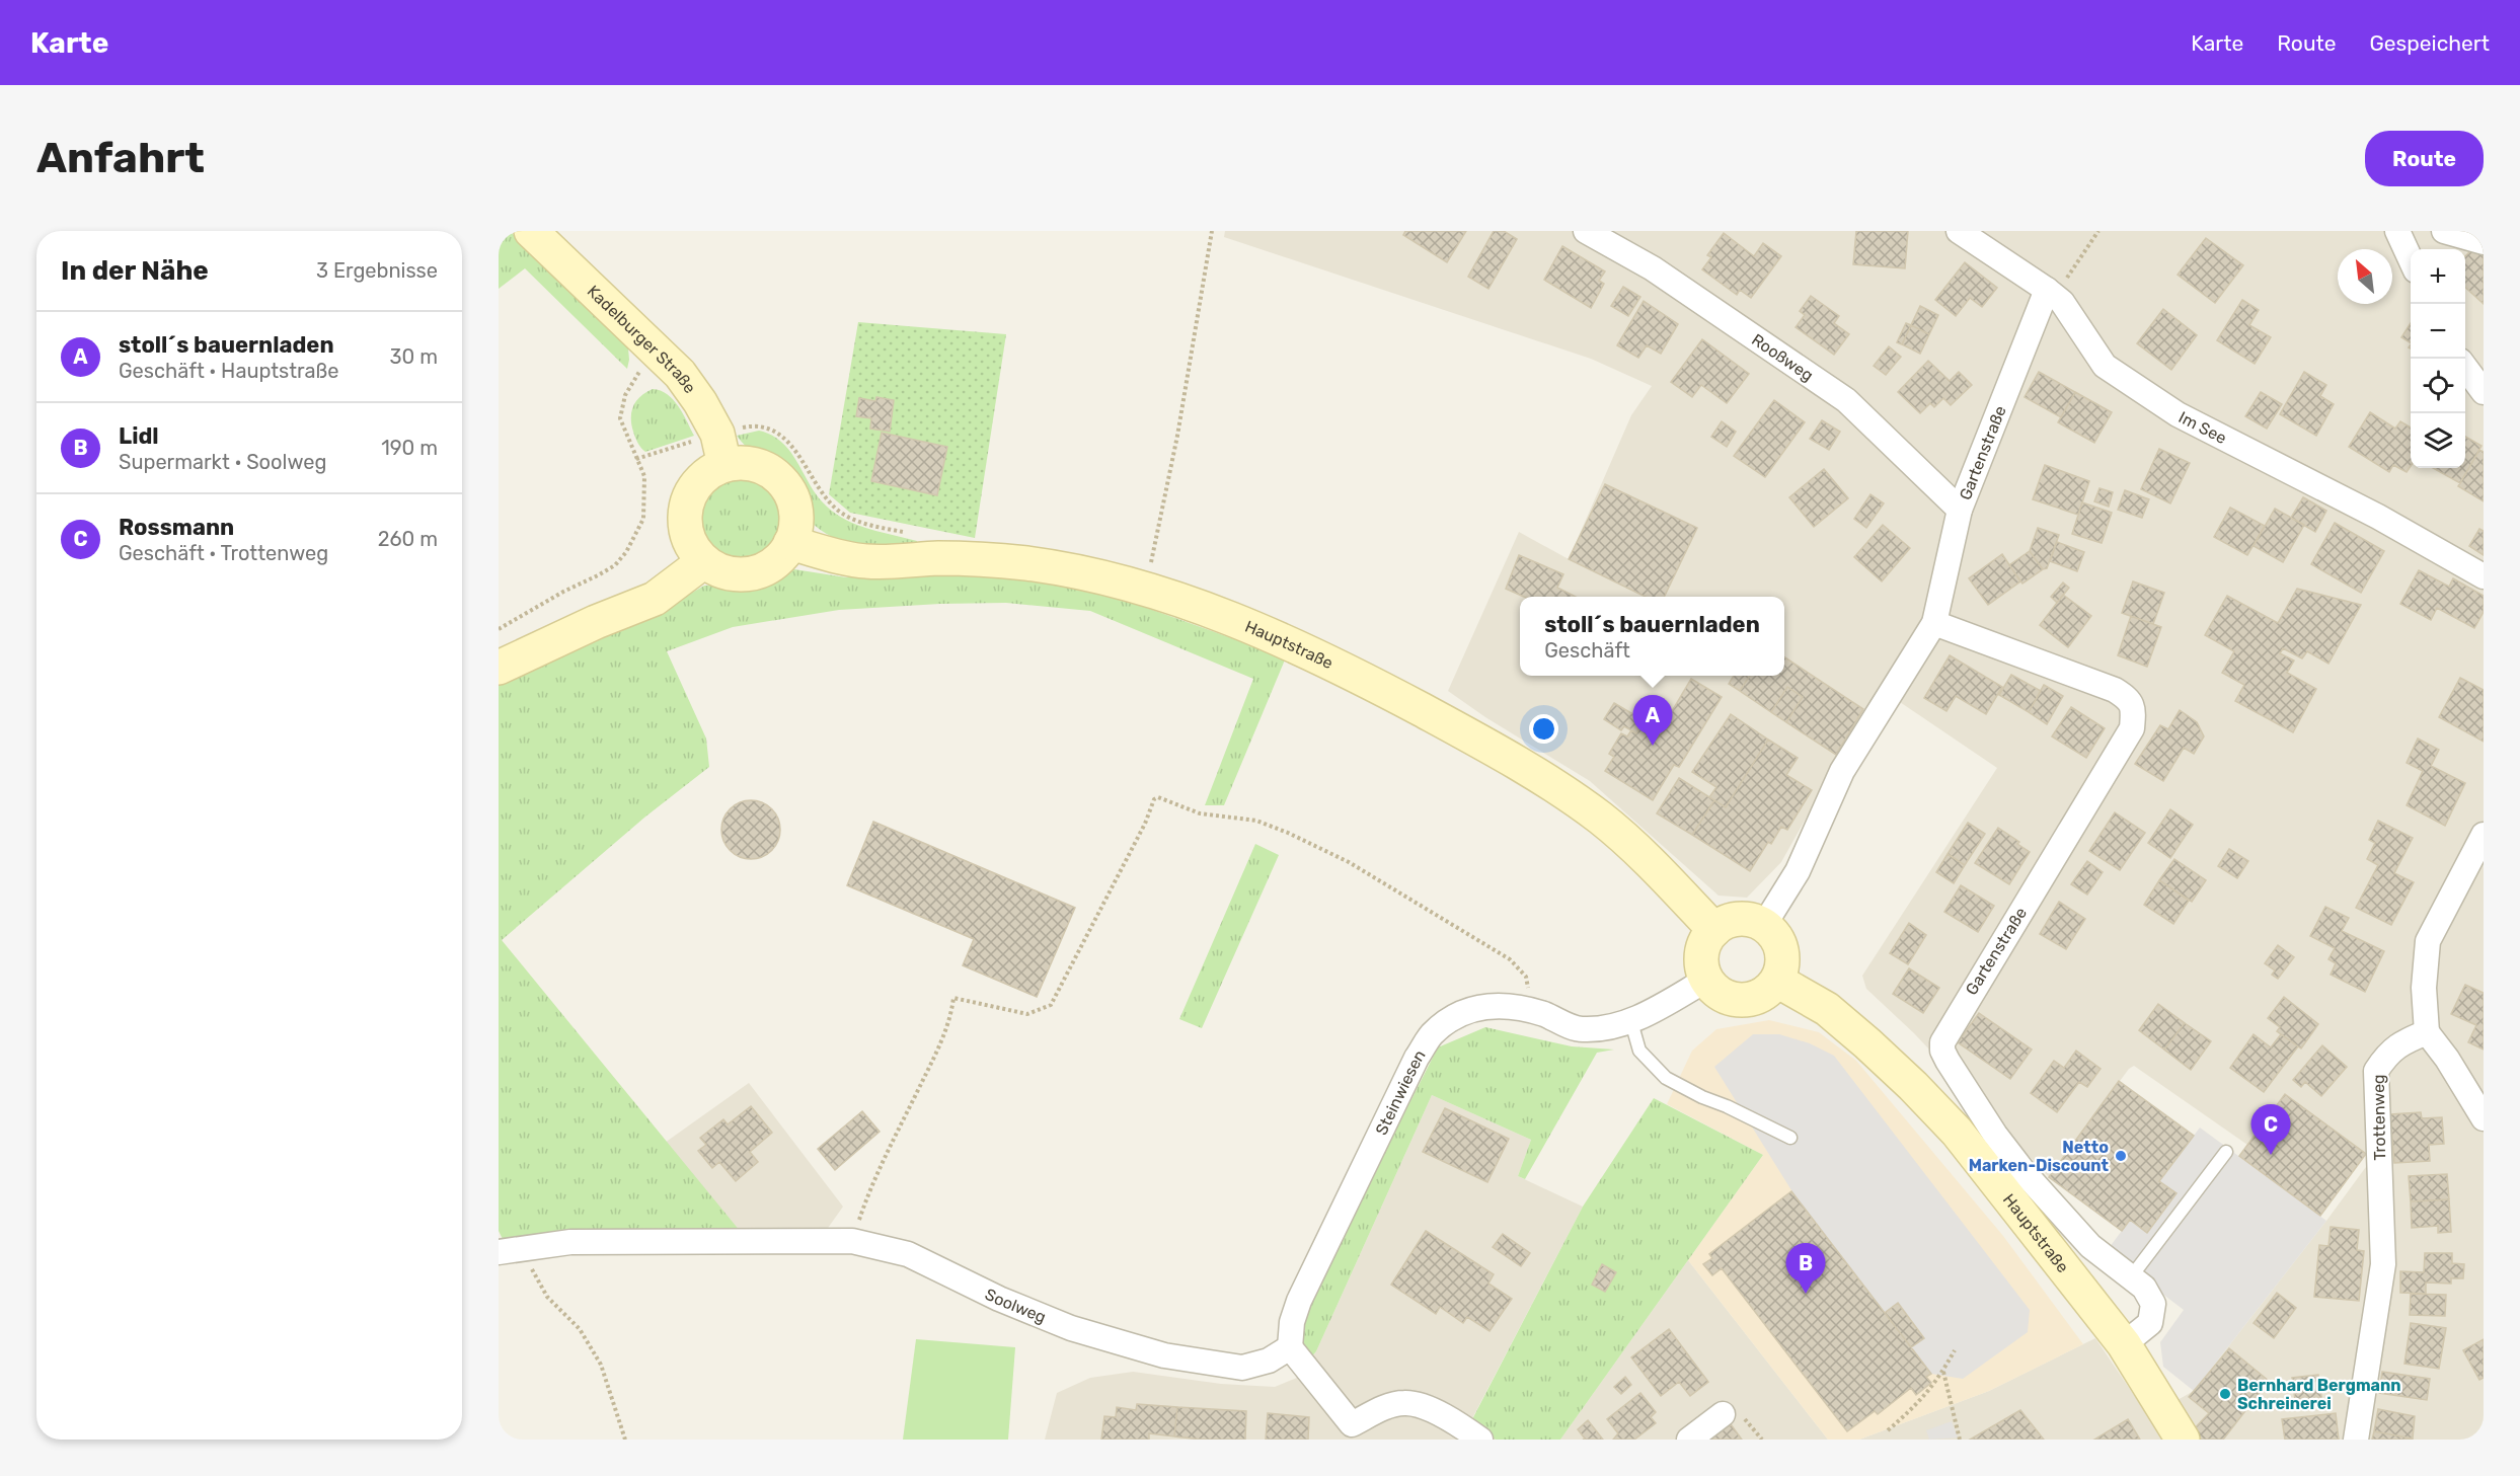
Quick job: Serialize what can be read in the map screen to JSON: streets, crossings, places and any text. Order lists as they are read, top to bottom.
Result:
{
  "streets": {
    "main road": ["Kadelburger Straße", "Hauptstraße"],
    "street": [
      "Rooßweg",
      "Im See",
      "Gartenstraße",
      "Steinwiesen",
      "Trottenweg",
      "Soolweg"
    ]
  },
  "crossings": [
    ["Kadelburger Straße", "Hauptstraße"],
    ["Rooßweg", "Gartenstraße"],
    ["Im See", "Gartenstraße"],
    ["Gartenstraße", "Hauptstraße"],
    ["Gartenstraße", "Steinwiesen"],
    ["Hauptstraße", "Steinwiesen"],
    ["Steinwiesen", "Soolweg"]
  ],
  "places": ["Netto Marken-Discount", "Bernhard Bergmann Schreinerei"],
  "north": "top left",
  "page": {
    "header": "Karte",
    "nav": ["Karte", "Route", "Gespeichert"],
    "buttons": "Route",
    "title": "Anfahrt",
    "heading": ["In der Nähe", "3 Ergebnisse"],
    "map_buttons": ["+", "−"],
    "list": [
      {
        "mark": "A",
        "name": "stoll´s bauernladen",
        "note": "Geschäft · Hauptstraße",
        "value": "30 m"
      },
      {
        "mark": "B",
        "name": "Lidl",
        "note": "Supermarkt · Soolweg",
        "value": "190 m"
      },
      {
        "mark": "C",
        "name": "Rossmann",
        "note": "Geschäft · Trottenweg",
        "value": "260 m"
      }
    ],
    "popup": ["stoll´s bauernladen", "Geschäft"],
    "pins": ["A", "C", "B"]
  }
}
